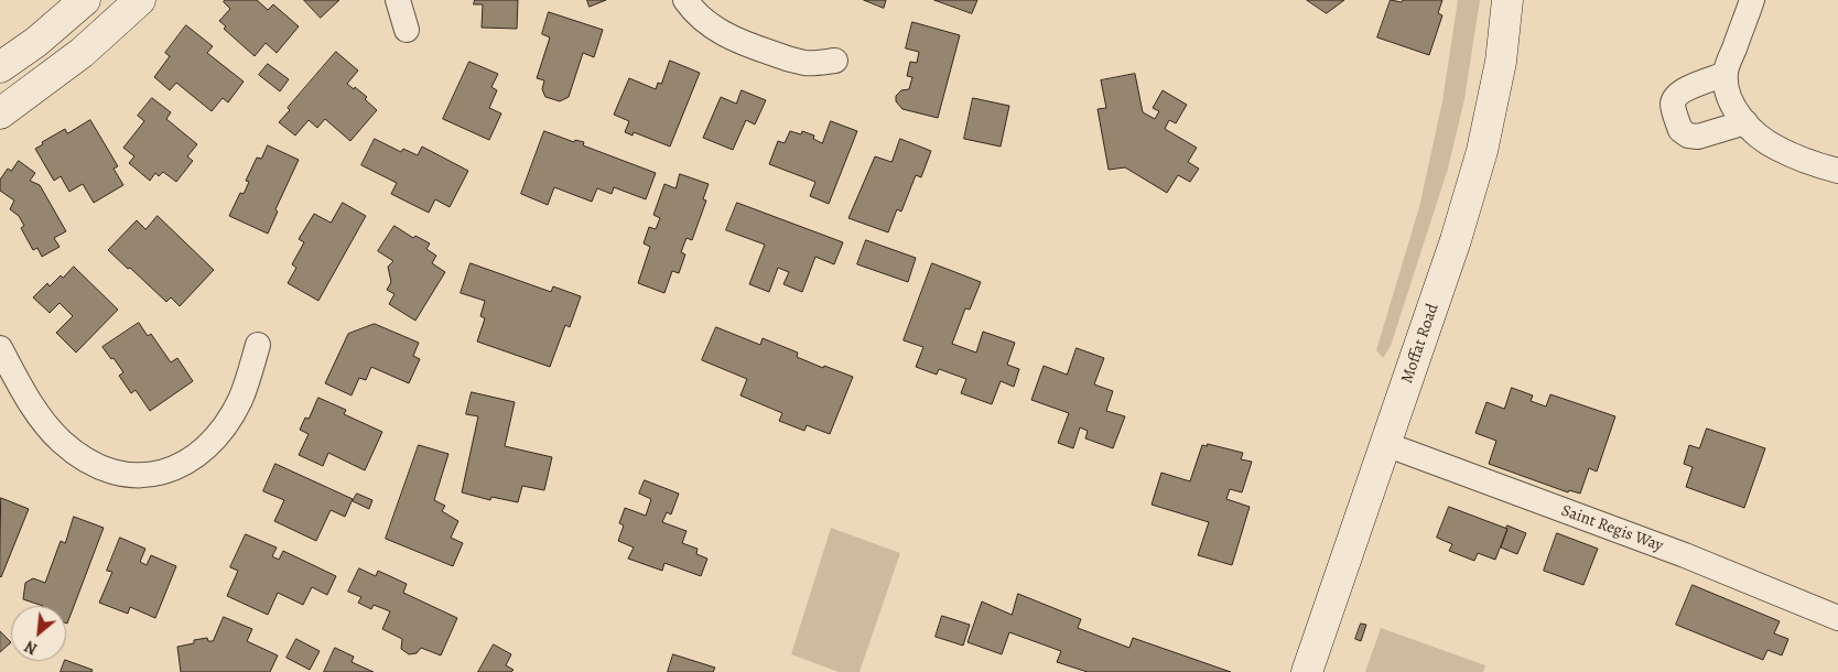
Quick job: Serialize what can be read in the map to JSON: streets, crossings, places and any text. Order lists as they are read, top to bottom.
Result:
{
  "streets": {
    "main road": ["Moffat Road"],
    "street": ["Saint Regis Way"]
  },
  "crossings": [
    ["Moffat Road", "Saint Regis Way"]
  ],
  "north": "bottom left"
}
